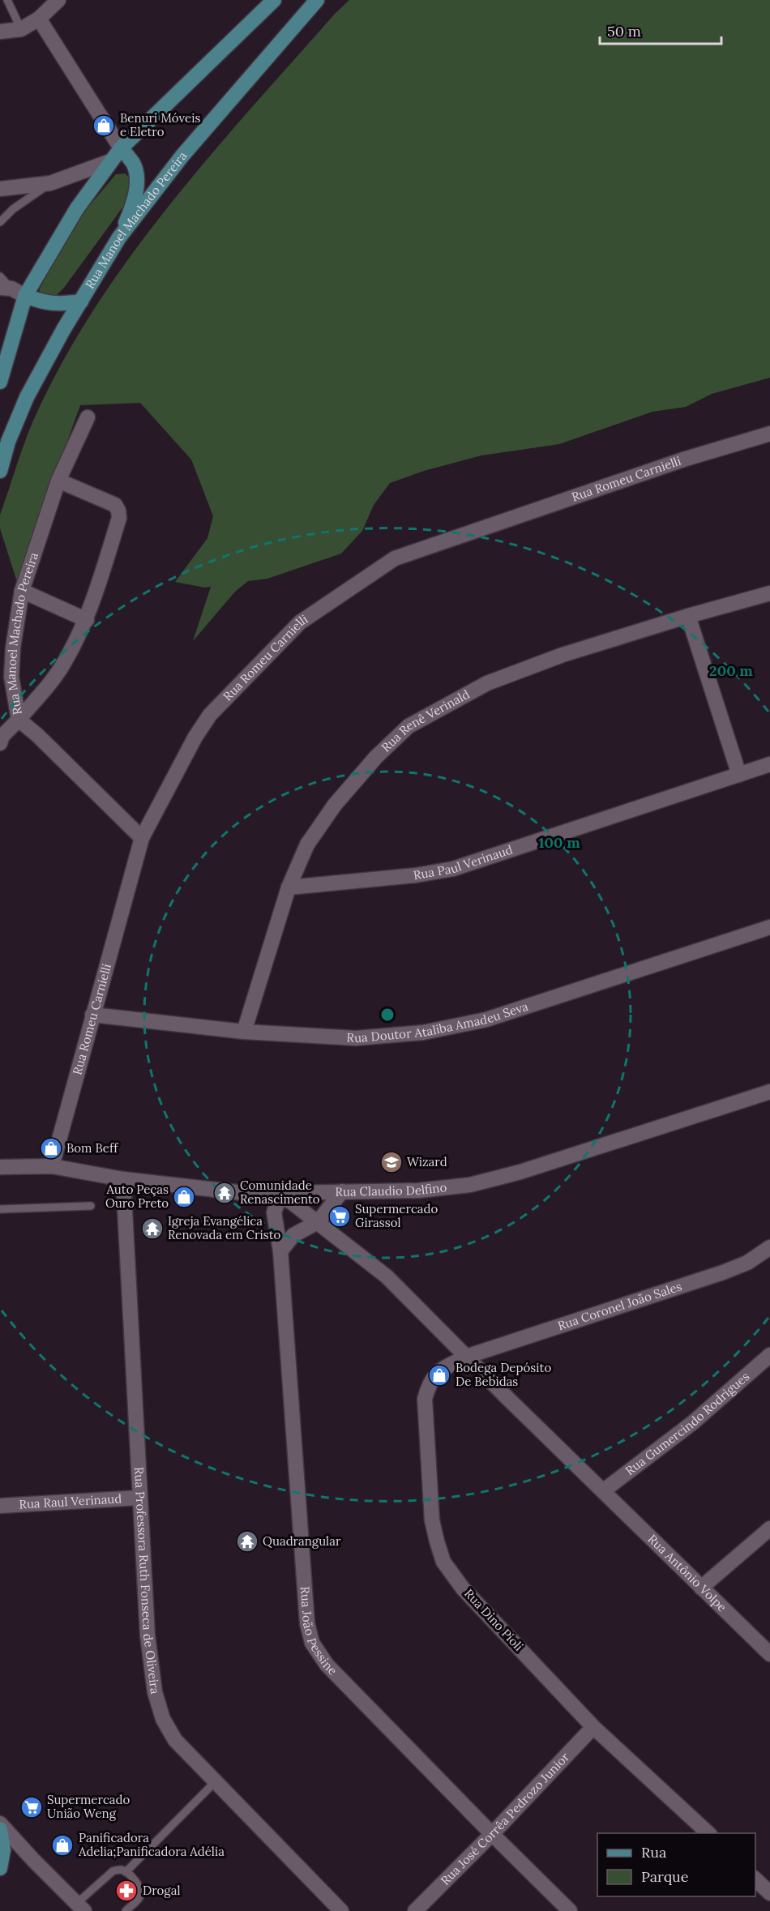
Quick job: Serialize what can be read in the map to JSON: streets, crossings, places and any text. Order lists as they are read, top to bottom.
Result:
{
  "streets": {
    "main road": ["Rua Manoel Machado Pereira"],
    "street": [
      "Rua Romeu Carnielli",
      "Rua Renê Verinald",
      "Rua Paul Verinaud",
      "Rua Doutor Ataliba Amadeu Seva",
      "Rua Claudio Delfino",
      "Rua Coronel João Sales",
      "Rua Gumercindo Rodrigues",
      "Rua Raul Verinaud",
      "Rua Antônio Volpe",
      "Rua Professora Ruth Fonseca de Oliveira",
      "Rua Dino Pioli",
      "Rua João Pessine",
      "Rua José Corrêa Pedrozo Junior"
    ]
  },
  "crossings": [
    ["Rua Romeu Carnielli", "Rua Doutor Ataliba Amadeu Seva"],
    ["Rua Romeu Carnielli", "Rua Claudio Delfino"],
    ["Rua Renê Verinald", "Rua Paul Verinaud"],
    ["Rua Renê Verinald", "Rua Doutor Ataliba Amadeu Seva"],
    ["Rua Claudio Delfino", "Rua Professora Ruth Fonseca de Oliveira"],
    ["Rua Claudio Delfino", "Rua João Pessine"],
    ["Rua Coronel João Sales", "Rua Dino Pioli"],
    ["Rua Gumercindo Rodrigues", "Rua Antônio Volpe"],
    ["Rua Raul Verinaud", "Rua Professora Ruth Fonseca de Oliveira"],
    ["Rua Dino Pioli", "Rua José Corrêa Pedrozo Junior"],
    ["Rua João Pessine", "Rua José Corrêa Pedrozo Junior"]
  ],
  "places": {
    "shop": [
      "Benuri Móveis e Eletro",
      "Bom Beff",
      "Auto Peças Ouro Preto",
      "Bodega Depósito De Bebidas",
      "Panificadora Adelia;Panificadora Adélia"
    ],
    "school or university": ["Wizard"],
    "temple": ["Comunidade Renascimento", "Igreja Evangélica Renovada em Cristo", "Quadrangular"],
    "supermarket": ["Supermercado Girassol", "Supermercado União Weng"],
    "pharmacy": ["Drogal"]
  },
  "legend": ["Rua", "Parque"],
  "scale_bar": "50 m",
  "rings": ["200 m", "100 m"]
}
